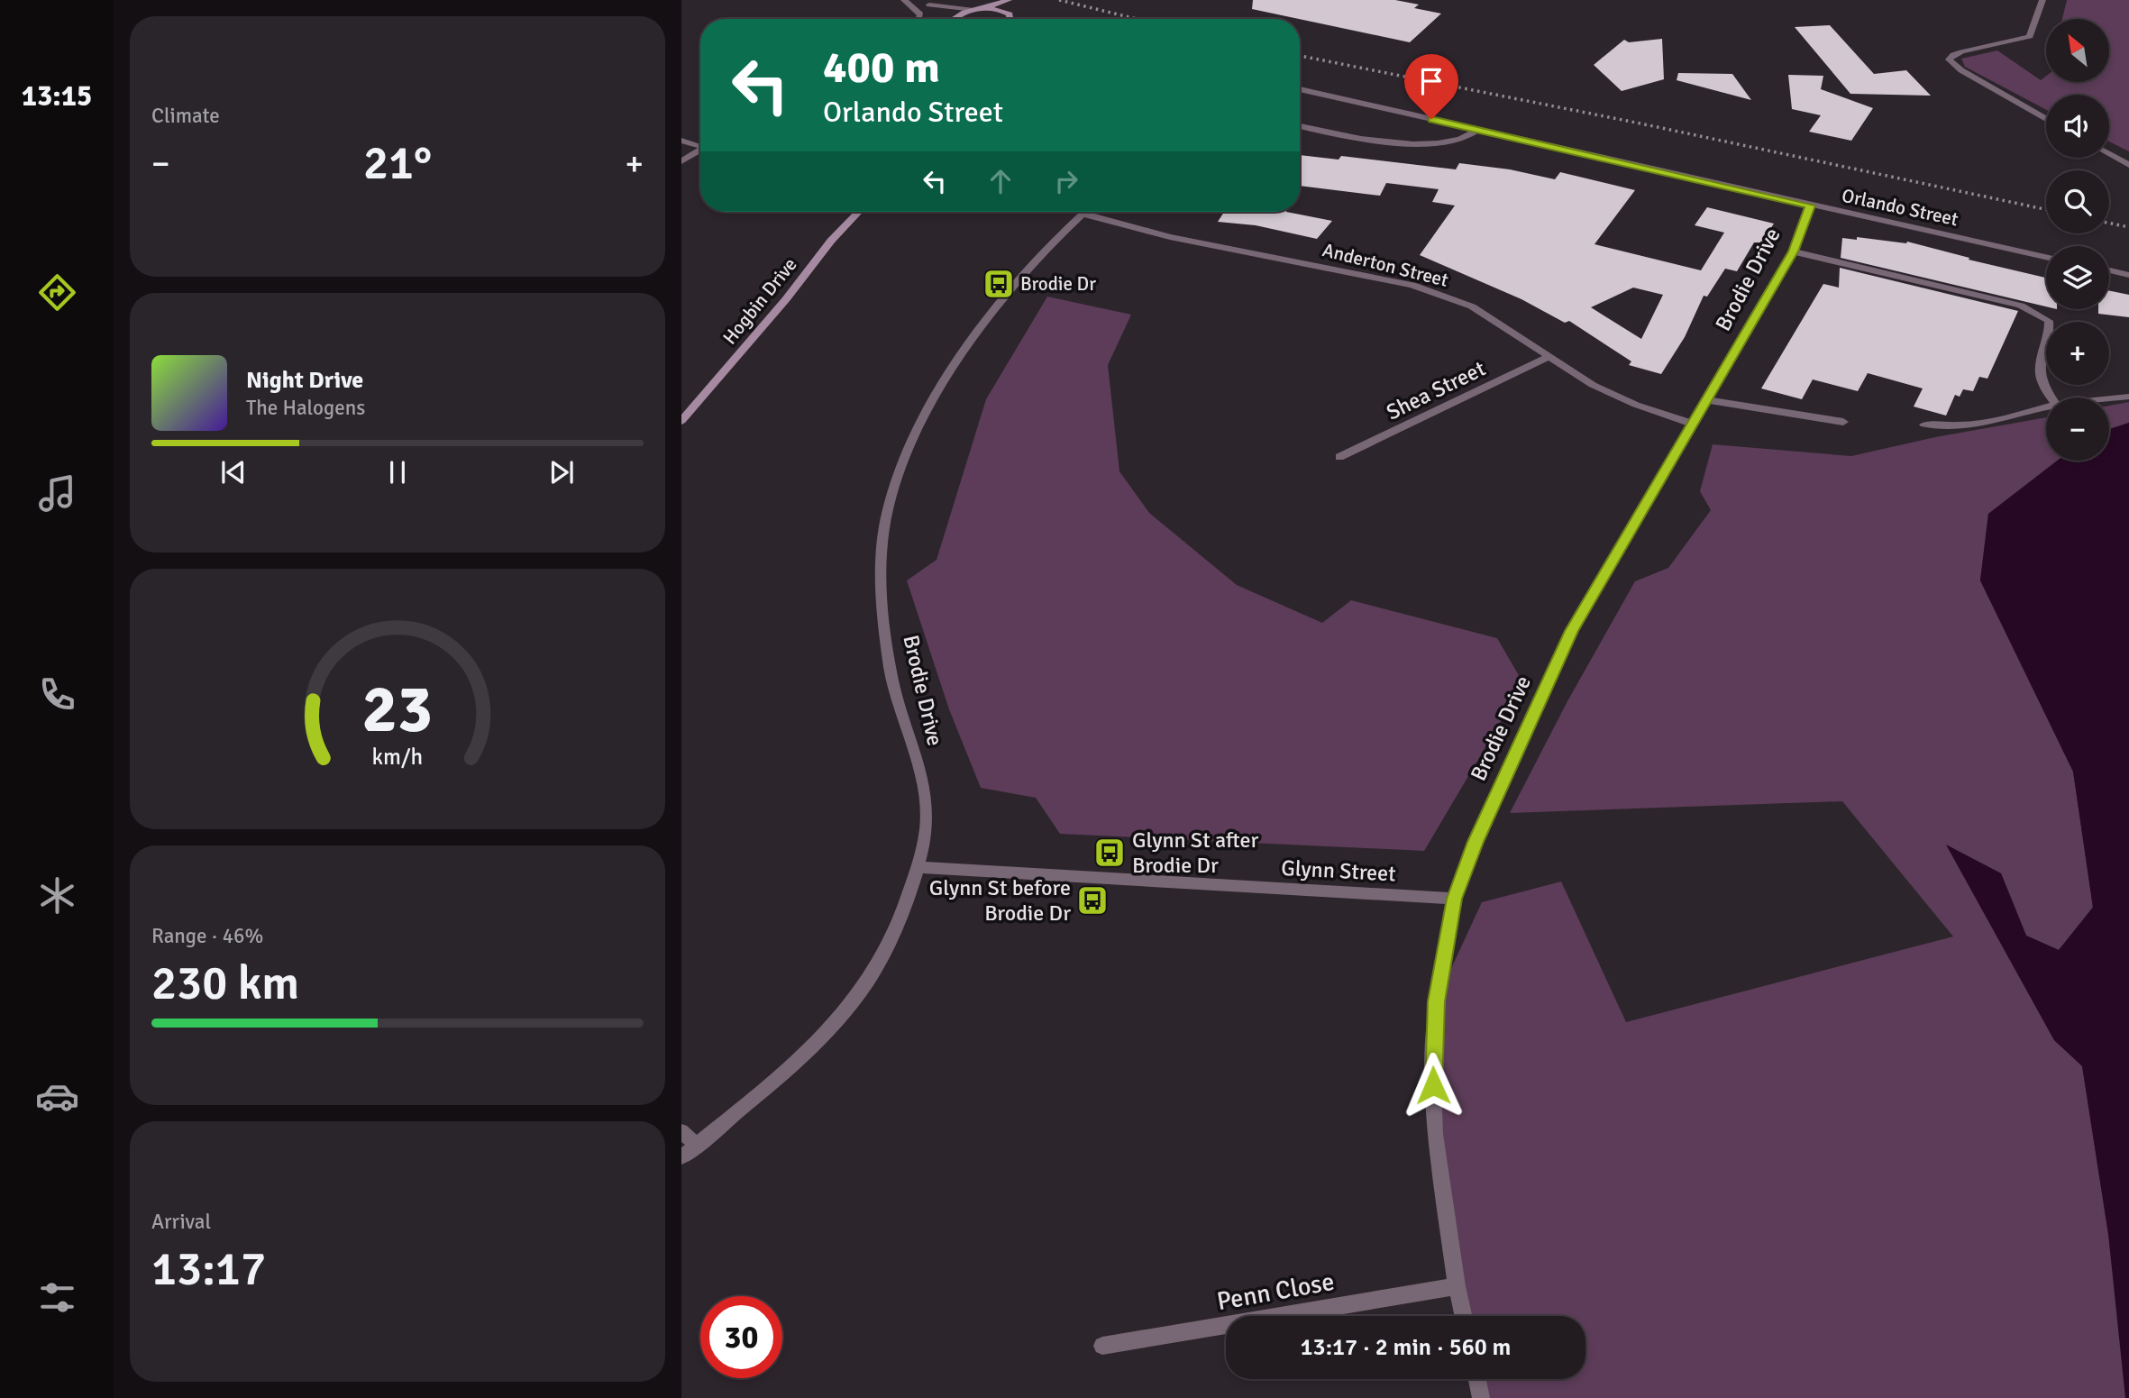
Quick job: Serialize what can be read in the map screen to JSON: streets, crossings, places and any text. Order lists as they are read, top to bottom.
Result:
{
  "streets": {
    "main road": ["Hogbin Drive"],
    "street": [
      "Orlando Street",
      "Anderton Street",
      "Brodie Drive",
      "Shea Street",
      "Glynn Street",
      "Penn Close"
    ]
  },
  "crossings": [
    ["Orlando Street", "Brodie Drive"],
    ["Anderton Street", "Brodie Drive"],
    ["Anderton Street", "Shea Street"],
    ["Brodie Drive", "Glynn Street"],
    ["Brodie Drive", "Penn Close"]
  ],
  "places": {
    "bus stop": ["Brodie Dr", "Glynn St after Brodie Dr", "Glynn St before Brodie Dr"]
  },
  "north": "top left",
  "page": {
    "tabs": "13:15",
    "tile": [
      "Climate",
      ["Range · 46%", "230 km"],
      ["Arrival", "13:17"]
    ],
    "map_buttons": ["+", "−"],
    "turn": ["400 m", "Orlando Street"],
    "heat": ["−", "21°", "+"],
    "song": ["Night Drive", "The Halogens"],
    "limit": "30",
    "trip": "13:17 · 2 min · 560 m",
    "gauge": ["23", "km/h"]
  }
}
